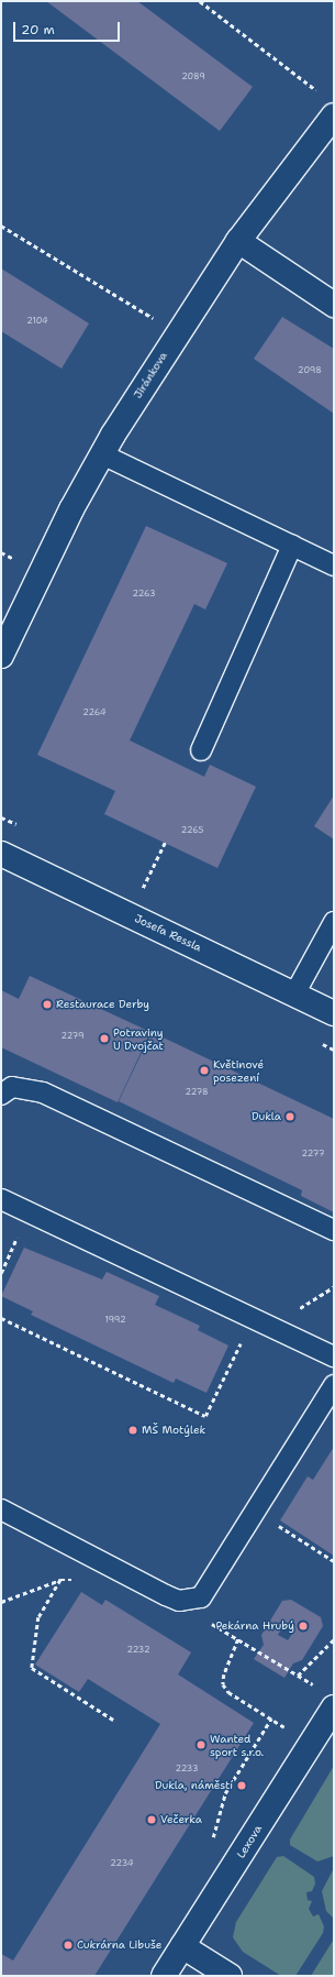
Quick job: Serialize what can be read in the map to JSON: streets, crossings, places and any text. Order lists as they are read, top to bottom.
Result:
{
  "streets": {
    "street": ["Jiránkova", "Josefa Ressla", "Lexova"]
  },
  "places": [
    "Restaurace Derby",
    "Potraviny U Dvojčat",
    "Květinové posezení",
    "Dukla",
    "MŠ Motýlek",
    "Pekárna Hrubý",
    "Wanted sport s.r.o.",
    "Dukla, náměstí",
    "Večerka",
    "Cukrárna Libuše"
  ],
  "house_numbers": [
    "2089",
    "2104",
    "2098",
    "2263",
    "2264",
    "2265",
    "2279",
    "2278",
    "2277",
    "1992",
    "2232",
    "2233",
    "2234"
  ],
  "scale_bar": "20 m"
}
